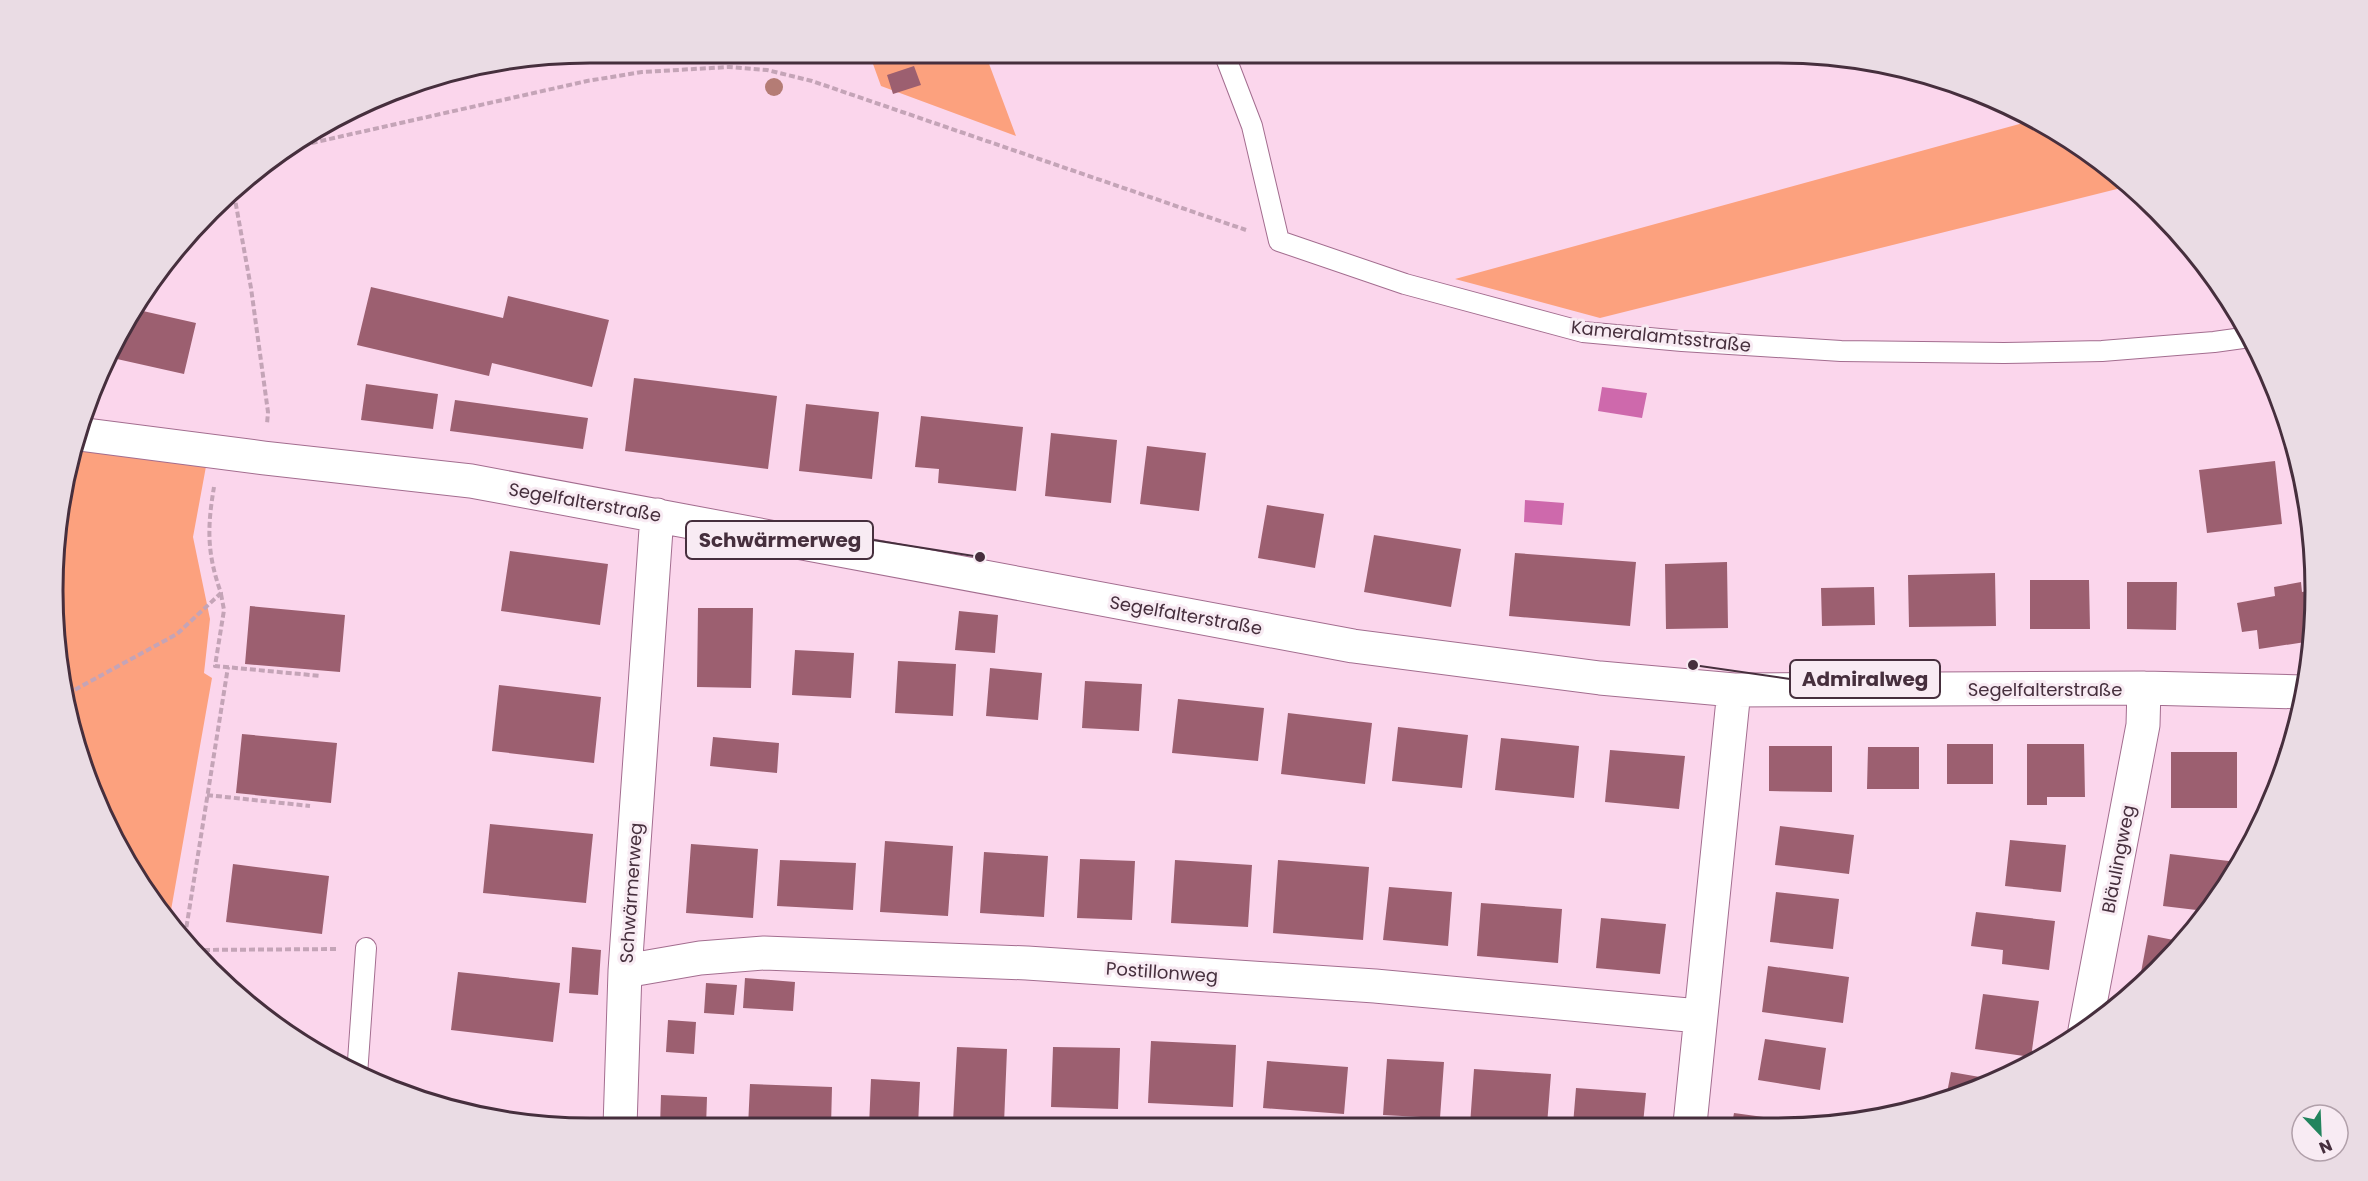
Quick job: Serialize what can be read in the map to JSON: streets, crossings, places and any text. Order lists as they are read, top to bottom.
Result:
{
  "streets": {
    "street": [
      "Segelfalterstraße",
      "Bläulingweg",
      "Schwärmerweg",
      "Postillonweg"
    ],
    "lane": ["Kameralamtsstraße"]
  },
  "crossings": [
    ["Segelfalterstraße", "Bläulingweg"],
    ["Segelfalterstraße", "Schwärmerweg"],
    ["Schwärmerweg", "Postillonweg"]
  ],
  "places": ["Schwärmerweg", "Admiralweg"],
  "north": "bottom right"
}
